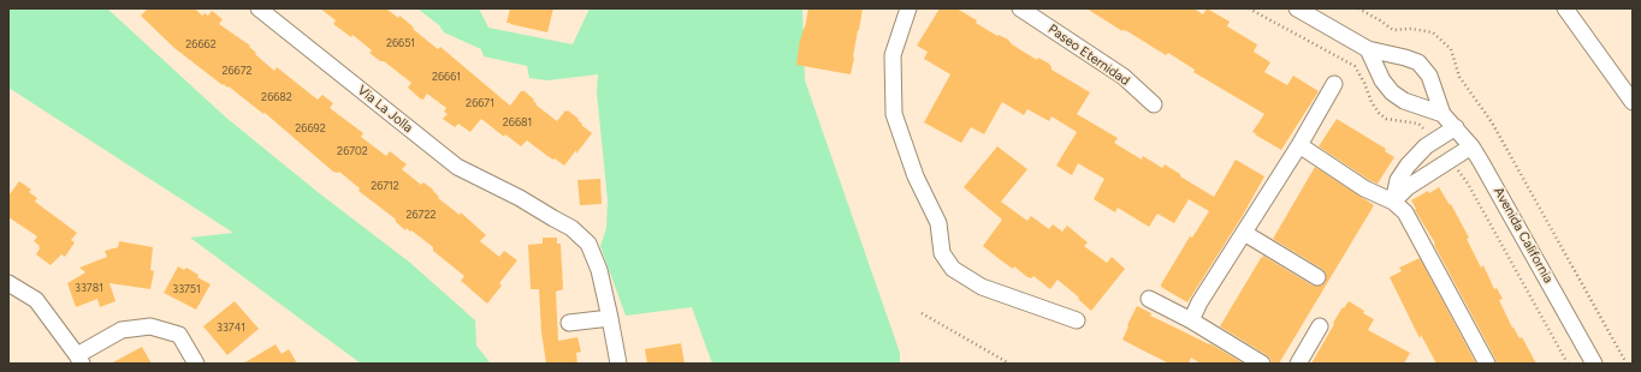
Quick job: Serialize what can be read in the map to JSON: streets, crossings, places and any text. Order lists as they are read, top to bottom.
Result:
{
  "streets": {
    "street": ["Paseo Eternidad", "Via La Jolla", "Avenida California"]
  },
  "house_numbers": [
    "26651",
    "26662",
    "26672",
    "26661",
    "26682",
    "26671",
    "26681",
    "26692",
    "26702",
    "26712",
    "26722",
    "33781",
    "33751",
    "33741"
  ]
}
